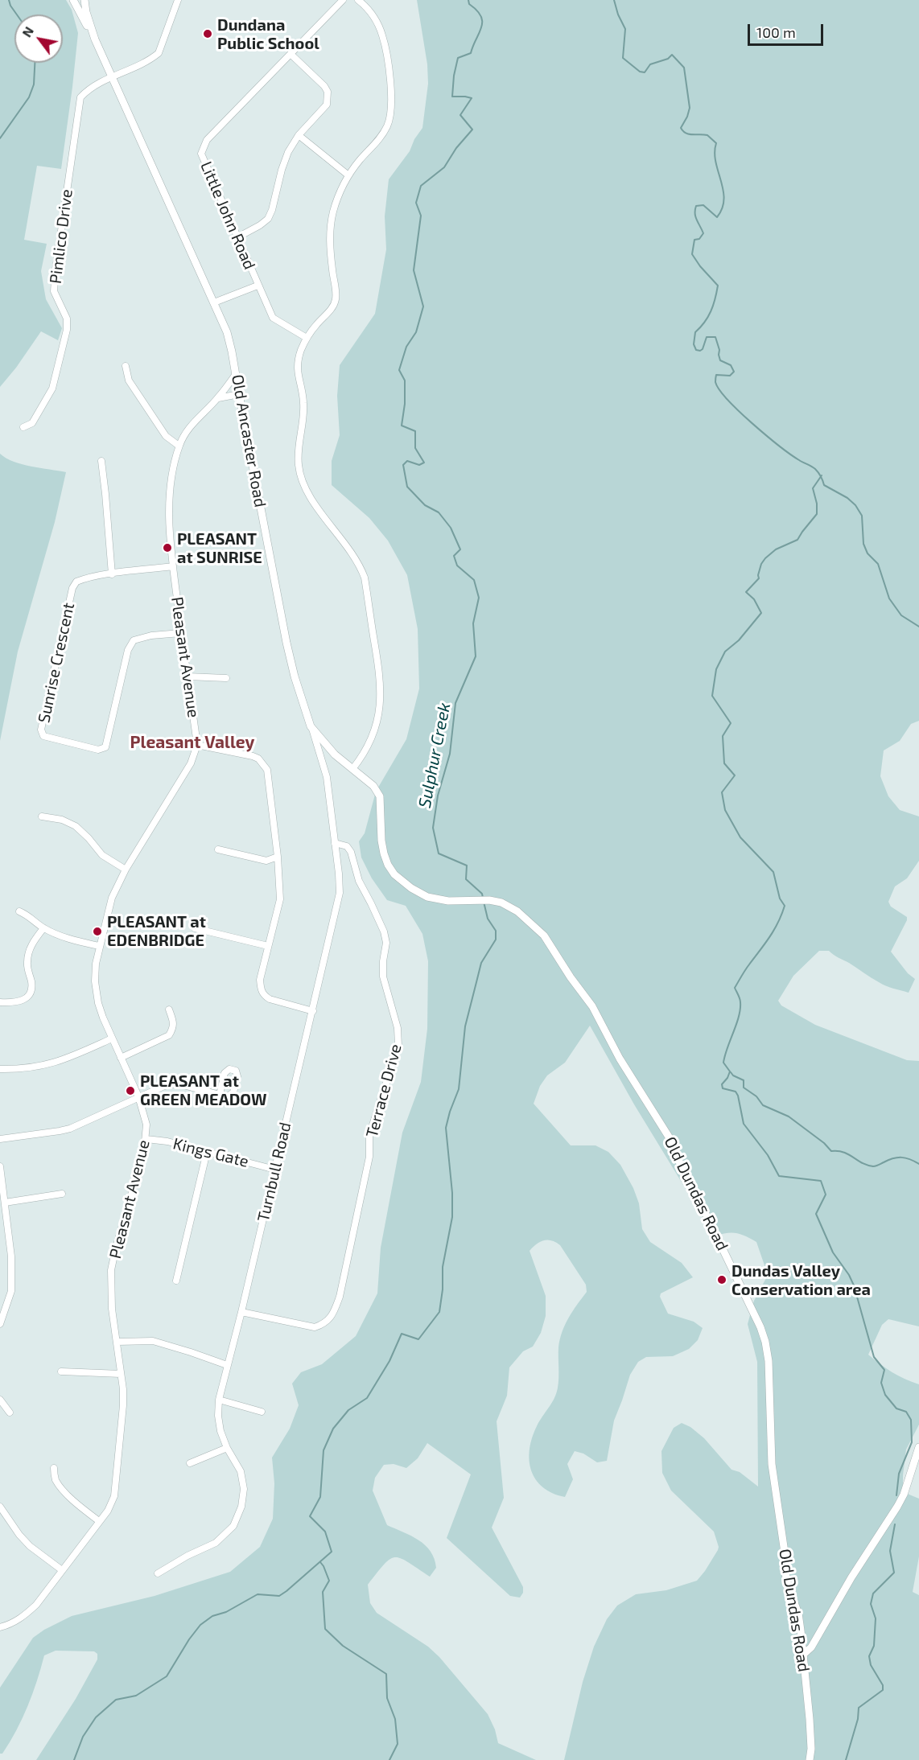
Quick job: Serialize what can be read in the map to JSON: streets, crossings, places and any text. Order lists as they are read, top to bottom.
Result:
{
  "streets": {
    "street": [
      "Little John Road",
      "Pimlico Drive",
      "Old Ancaster Road",
      "Pleasant Avenue",
      "Sunrise Crescent",
      "Terrace Drive",
      "Kings Gate",
      "Turnbull Road",
      "Old Dundas Road"
    ]
  },
  "crossings": [
    ["Little John Road", "Old Ancaster Road"],
    ["Pimlico Drive", "Old Ancaster Road"],
    ["Old Ancaster Road", "Pleasant Avenue"],
    ["Old Ancaster Road", "Turnbull Road"],
    ["Old Ancaster Road", "Old Dundas Road"],
    ["Pleasant Avenue", "Sunrise Crescent"],
    ["Pleasant Avenue", "Kings Gate"],
    ["Terrace Drive", "Turnbull Road"],
    ["Kings Gate", "Turnbull Road"]
  ],
  "districts": ["Pleasant Valley"],
  "water": ["Sulphur Creek"],
  "places": [
    "Dundana Public School",
    "PLEASANT at SUNRISE",
    "PLEASANT at EDENBRIDGE",
    "PLEASANT at GREEN MEADOW",
    "Dundas Valley Conservation area"
  ],
  "scale_bar": "100 m",
  "north": "top left"
}
